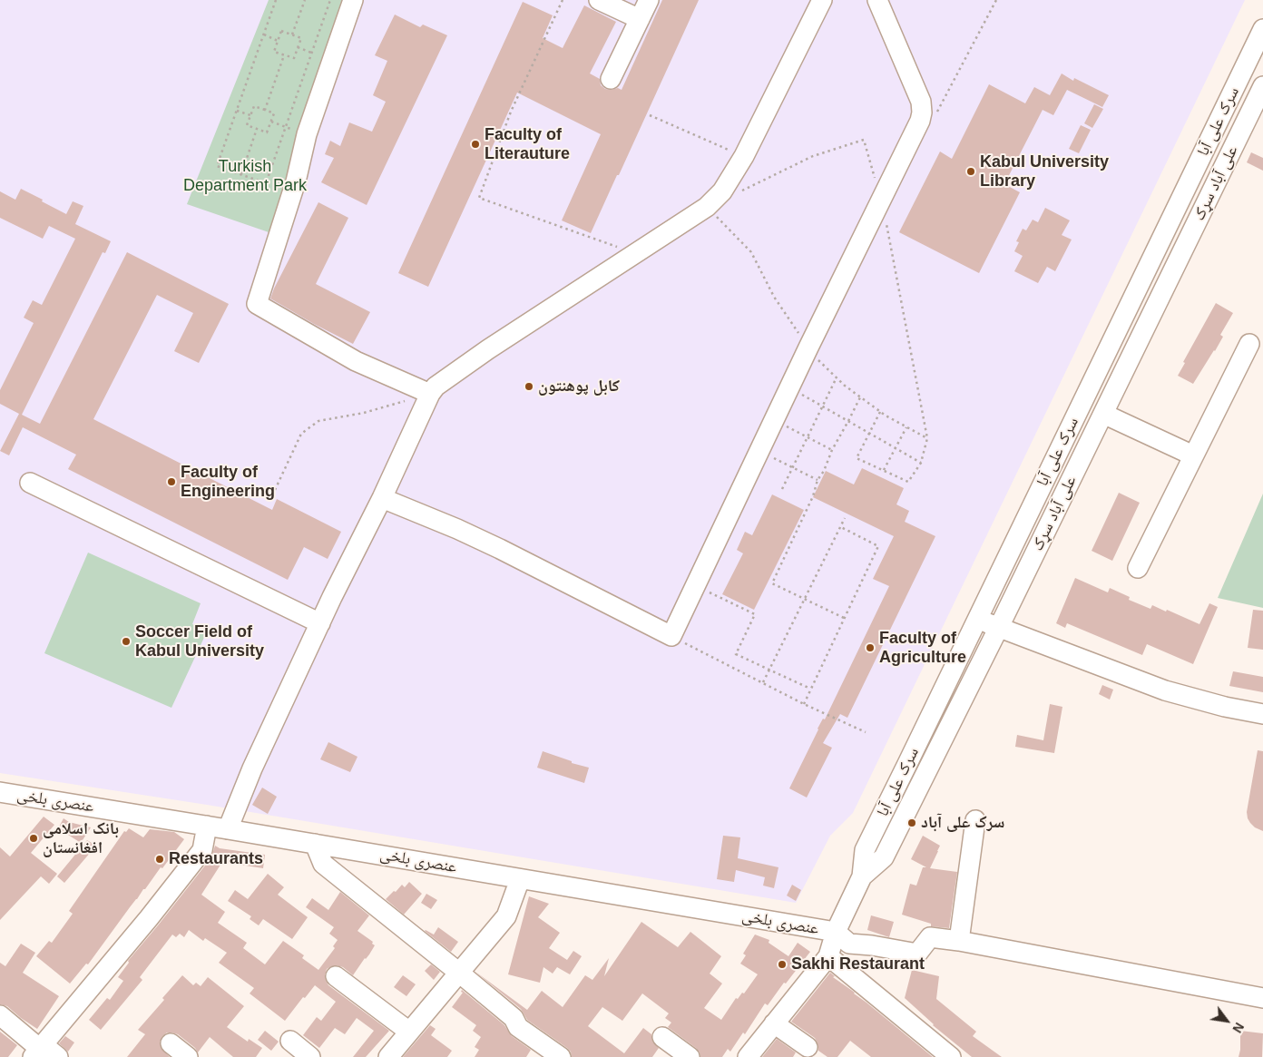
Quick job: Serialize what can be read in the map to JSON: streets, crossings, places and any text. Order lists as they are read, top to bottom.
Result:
{
  "streets": {
    "street": ["سرک علی آبا", "علی آباد سړک", "عنصری بلخی"]
  },
  "crossings": [
    ["سرک علی آبا", "علی آباد سړک"],
    ["علی آباد سړک", "عنصری بلخی"]
  ],
  "parks": ["Turkish Department Park"],
  "places": [
    "Faculty of Literauture",
    "Kabul University Library",
    "کابل پوهنتون",
    "Faculty of Engineering",
    "Soccer Field of Kabul University",
    "Faculty of Agriculture",
    "سرک علی آباد",
    "بانک اسلامی افغانستان",
    "Restaurants",
    "Sakhi Restaurant"
  ],
  "north": "bottom right"
}
